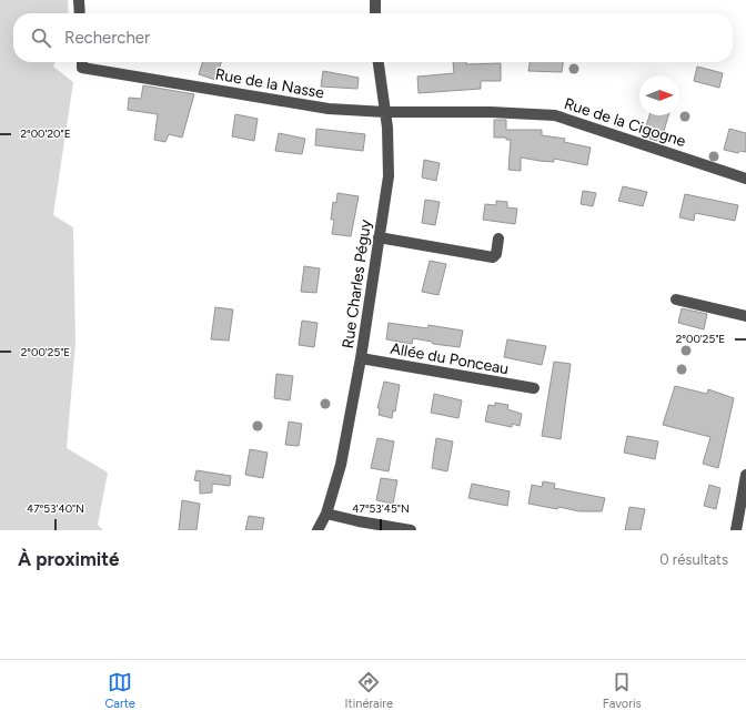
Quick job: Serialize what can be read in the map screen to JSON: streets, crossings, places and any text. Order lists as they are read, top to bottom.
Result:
{
  "streets": {
    "street": [
      "Rue de la Nasse",
      "Rue de la Cigogne",
      "Rue Charles Péguy",
      "Allée du Ponceau"
    ]
  },
  "crossings": [
    ["Rue de la Nasse", "Rue de la Cigogne"],
    ["Rue de la Nasse", "Rue Charles Péguy"],
    ["Rue de la Cigogne", "Rue Charles Péguy"],
    ["Rue Charles Péguy", "Allée du Ponceau"]
  ],
  "north": "right",
  "page": {
    "search": "Rechercher",
    "heading": ["À proximité", "0 résultats"],
    "nav": ["Carte", "Itinéraire", "Favoris"]
  },
  "coordinates": [
    "2°00'20\"E",
    "2°00'25\"E",
    "47°53'40\"N",
    "47°53'45\"N"
  ]
}
